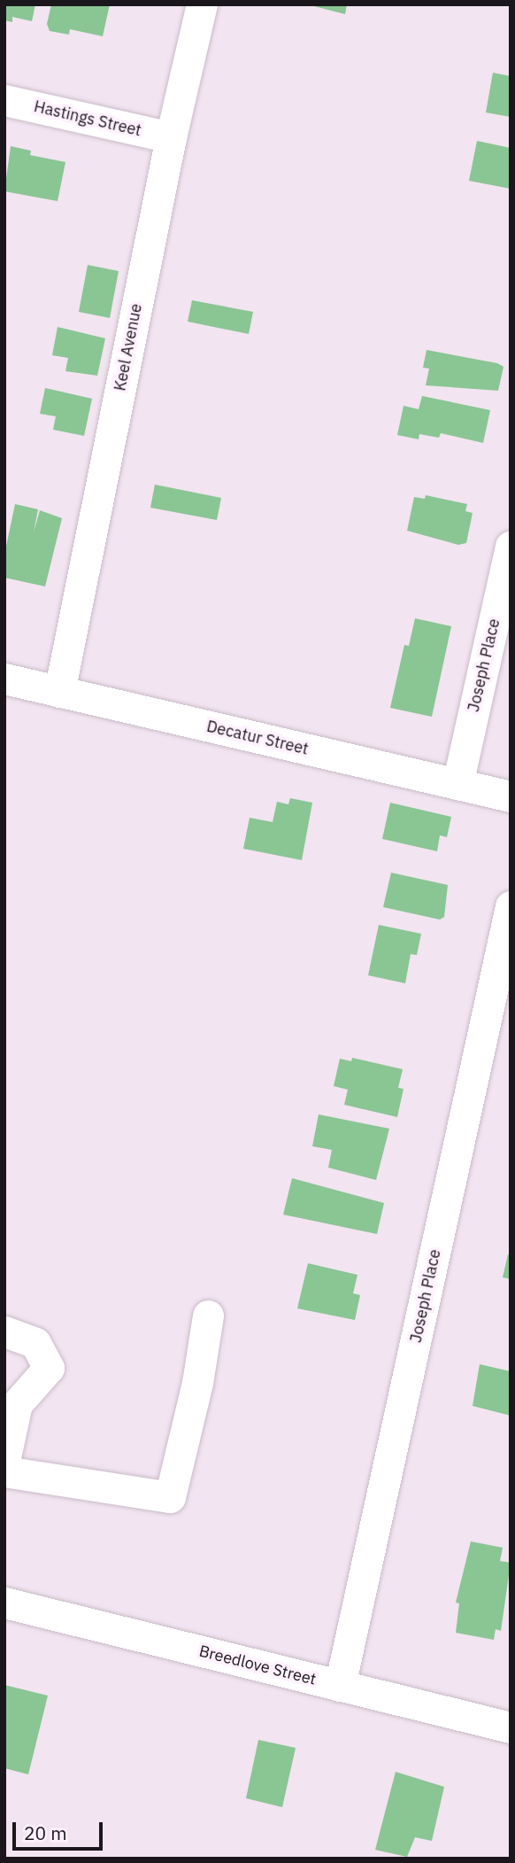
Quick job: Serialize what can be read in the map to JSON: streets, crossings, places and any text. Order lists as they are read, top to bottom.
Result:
{
  "streets": {
    "street": [
      "Hastings Street",
      "Keel Avenue",
      "Joseph Place",
      "Decatur Street",
      "Breedlove Street"
    ]
  },
  "crossings": [
    ["Hastings Street", "Keel Avenue"],
    ["Keel Avenue", "Decatur Street"],
    ["Joseph Place", "Decatur Street"],
    ["Joseph Place", "Breedlove Street"]
  ],
  "scale_bar": "20 m"
}
